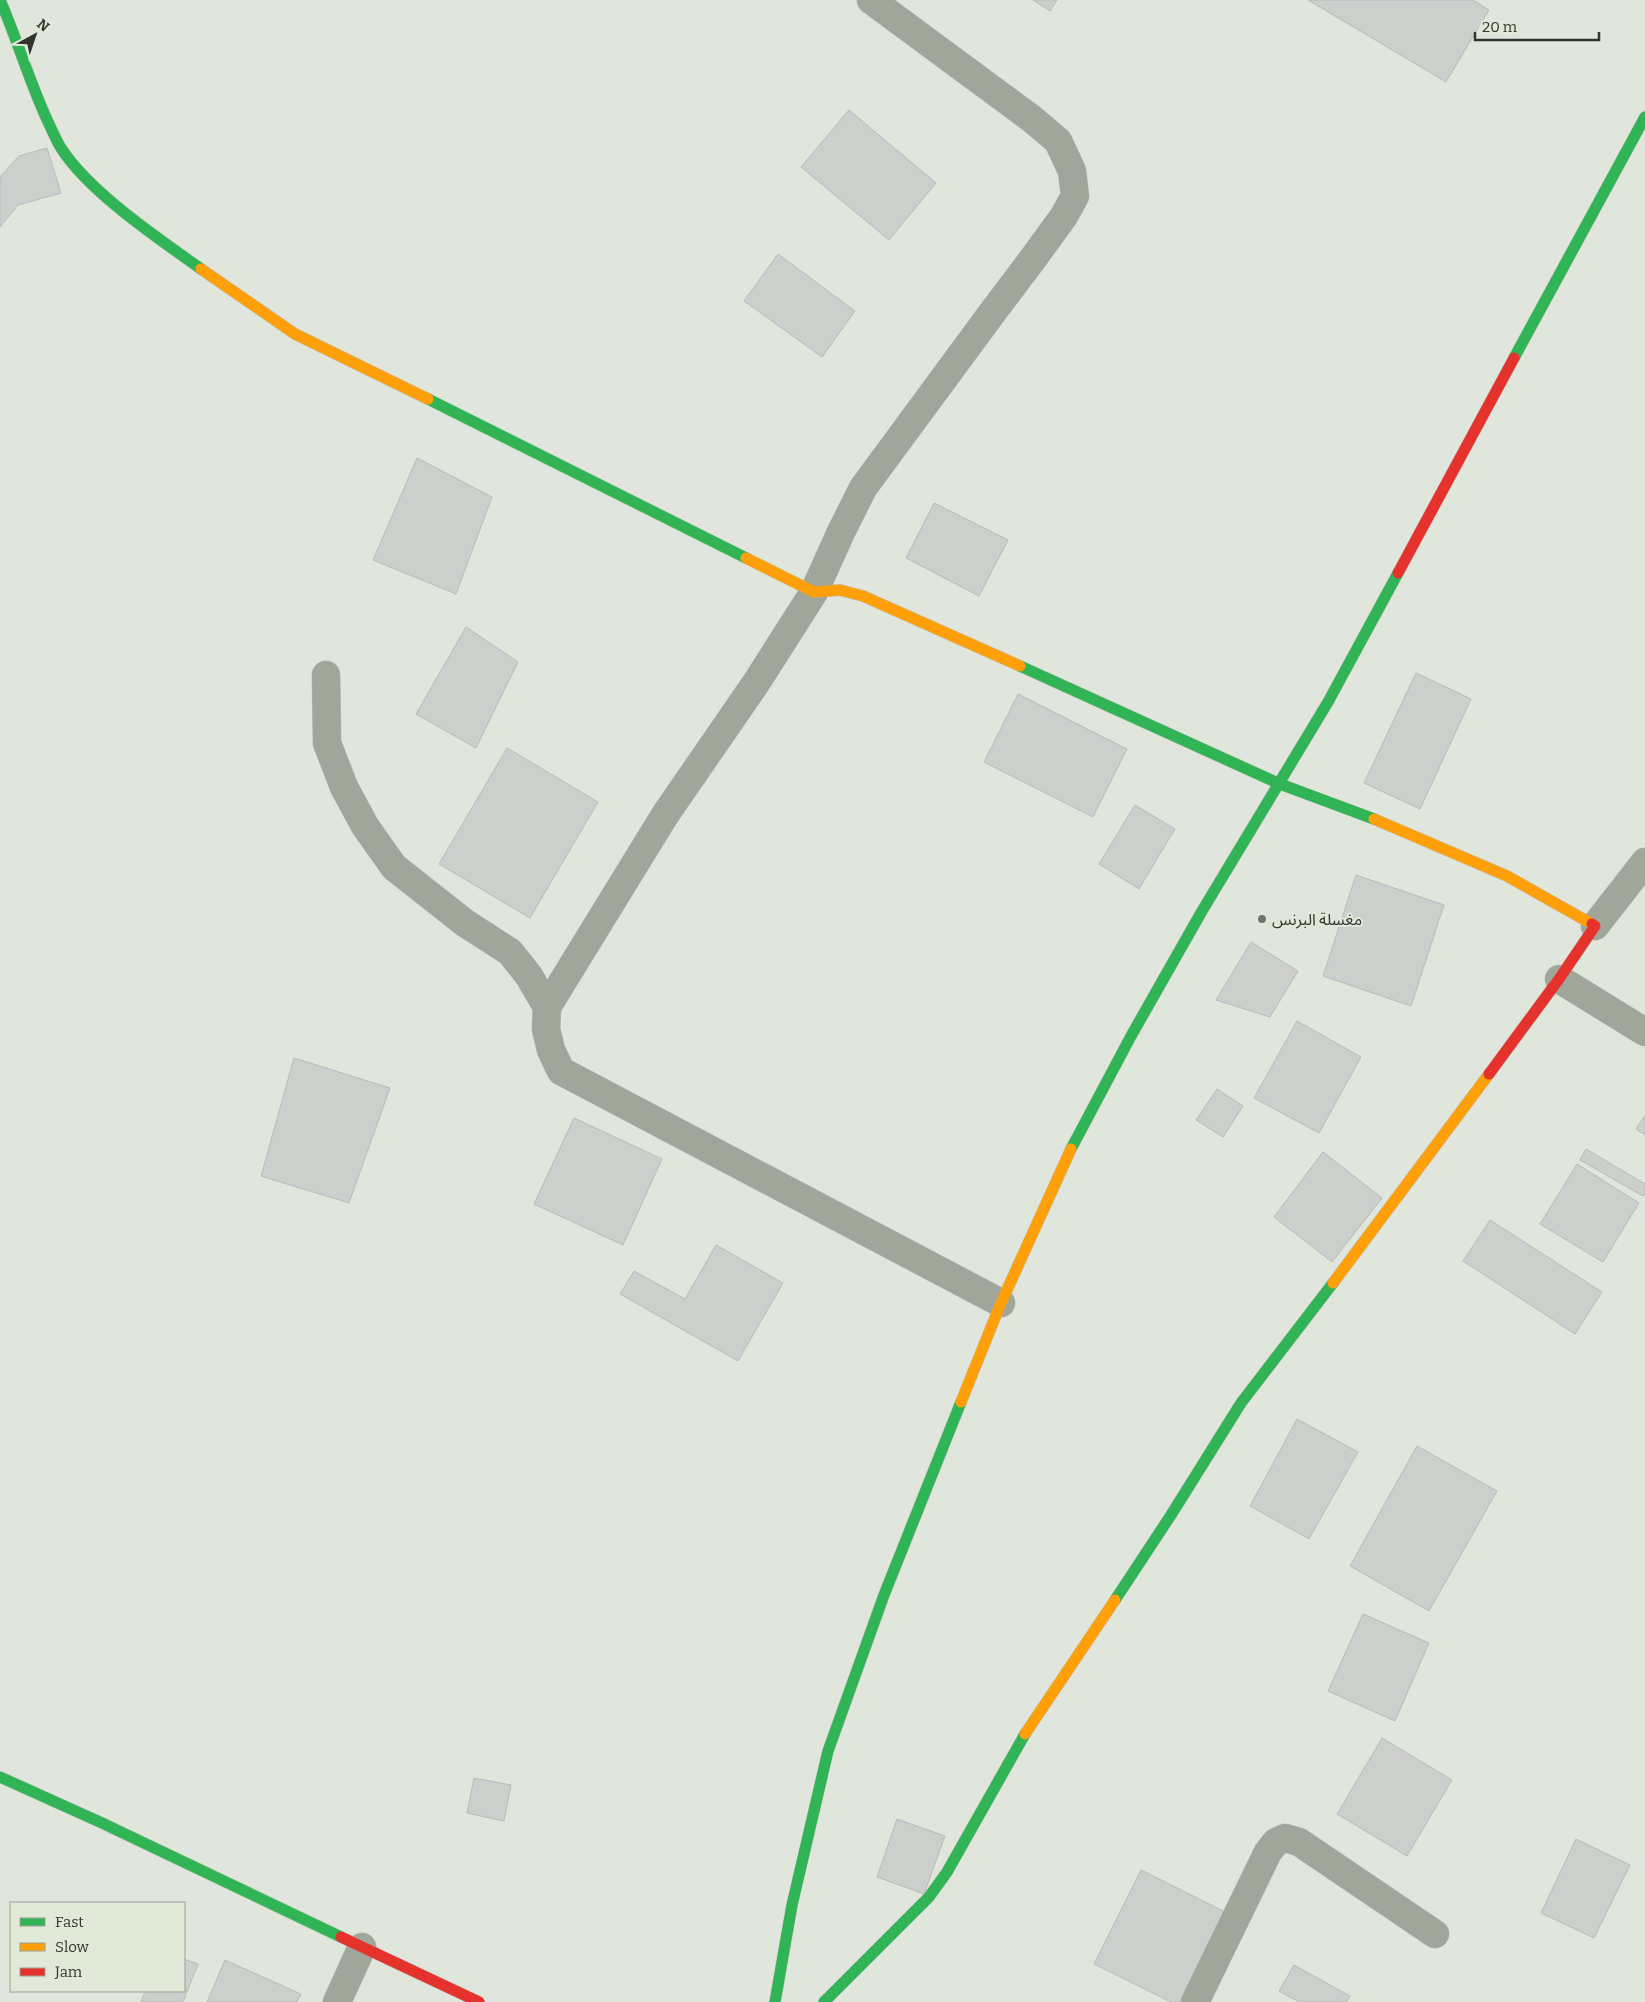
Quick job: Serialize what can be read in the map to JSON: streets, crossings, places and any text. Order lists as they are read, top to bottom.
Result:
{
  "places": ["مغسلة البرنس"],
  "legend": ["Fast", "Slow", "Jam"],
  "scale_bar": "20 m",
  "north": "top right"
}
